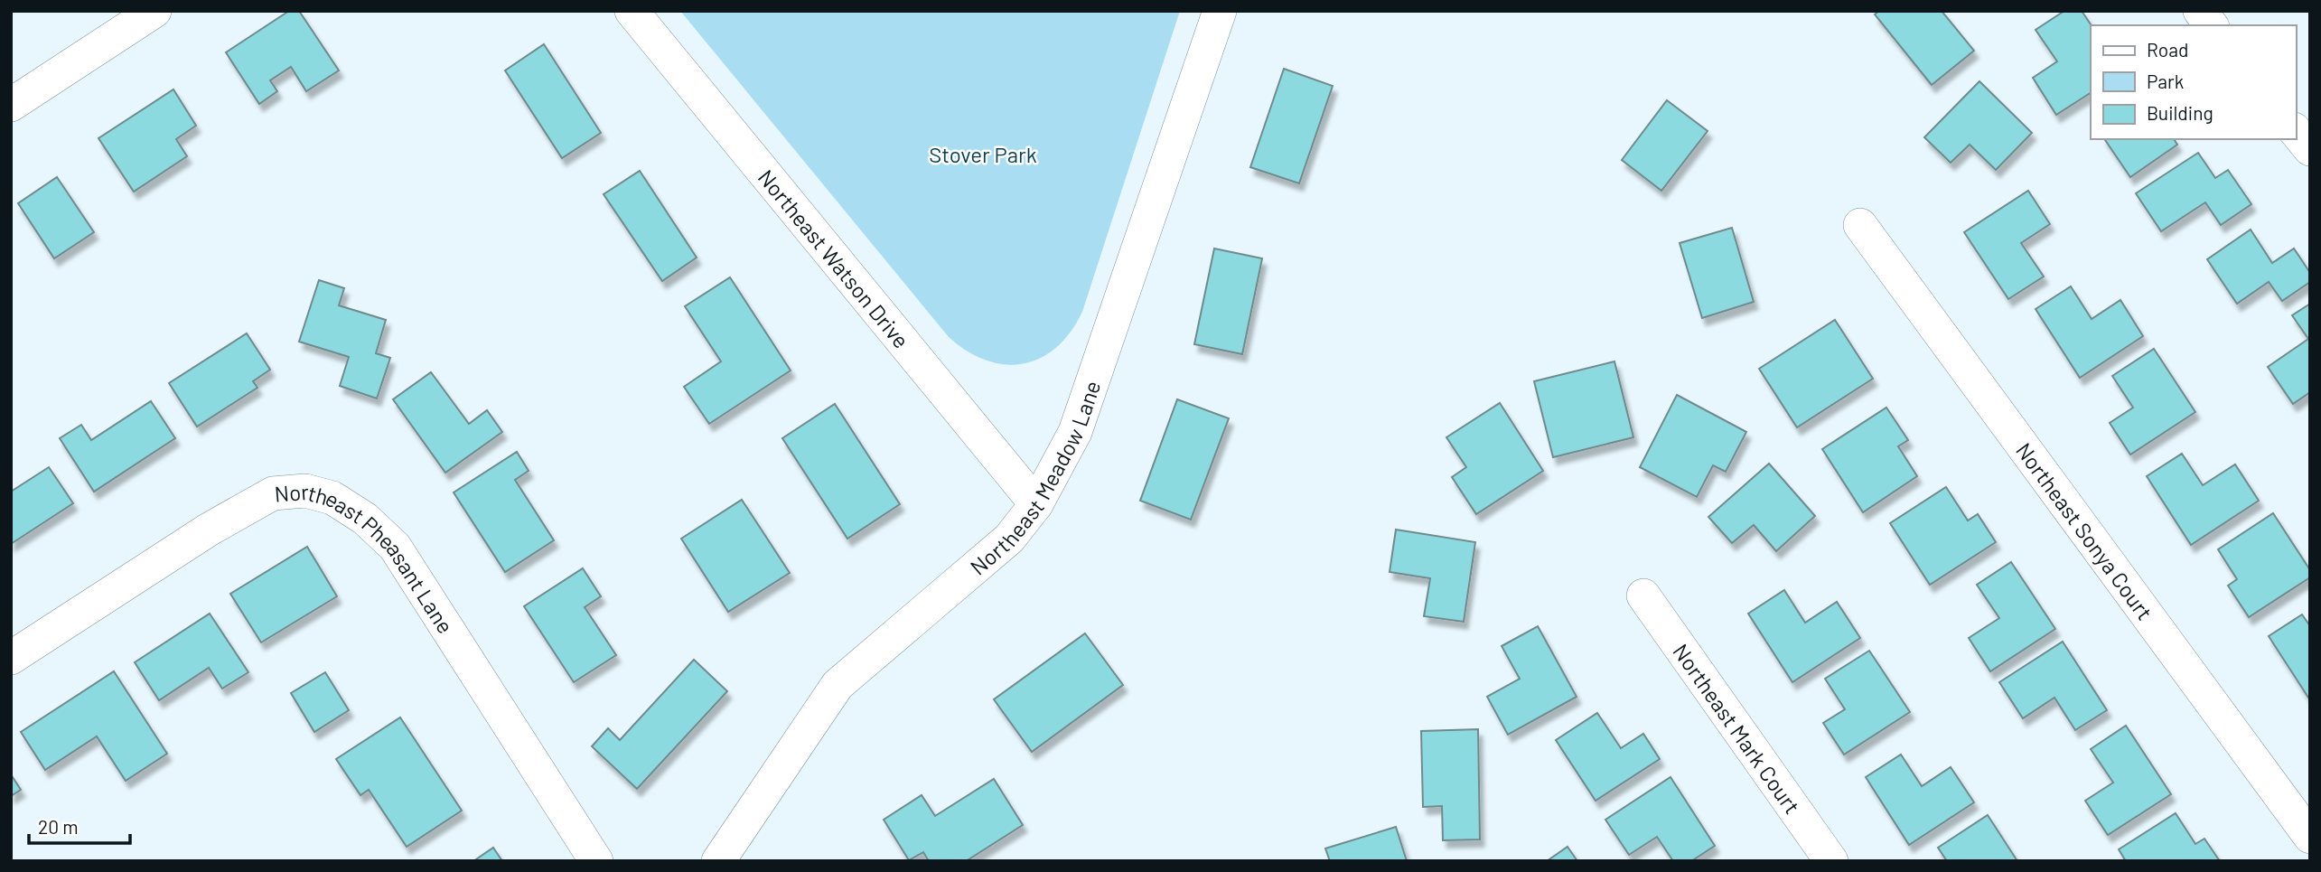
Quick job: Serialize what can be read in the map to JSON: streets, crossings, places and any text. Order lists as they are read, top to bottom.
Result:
{
  "streets": {
    "street": [
      "Northeast Watson Drive",
      "Northeast Meadow Lane",
      "Northeast Sonya Court",
      "Northeast Pheasant Lane",
      "Northeast Mark Court"
    ]
  },
  "crossings": [
    ["Northeast Watson Drive", "Northeast Meadow Lane"]
  ],
  "parks": ["Stover Park"],
  "legend": ["Road", "Park", "Building"],
  "scale_bar": "20 m"
}
